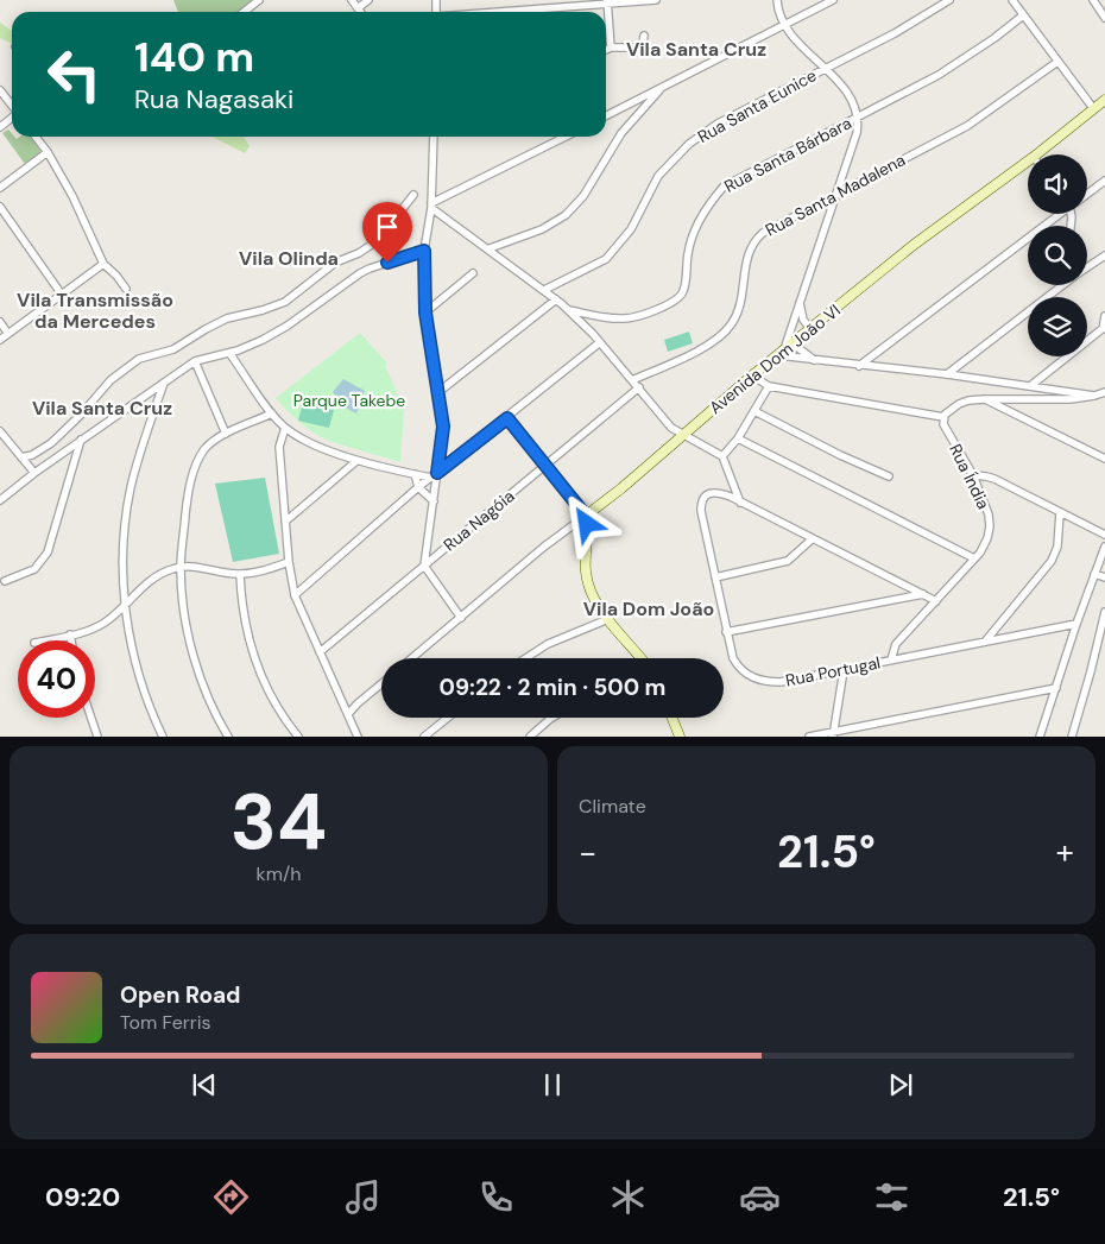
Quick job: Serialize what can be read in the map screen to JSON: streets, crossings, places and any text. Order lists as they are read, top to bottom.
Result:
{
  "streets": {
    "street": [
      "Rua Santa Eunice",
      "Rua Santa Bárbara",
      "Rua Santa Madalena",
      "Avenida Dom João VI",
      "Rua Índia",
      "Rua Nagóia",
      "Rua Portugal"
    ]
  },
  "crossings": [
    ["Rua Índia", "Rua Portugal"]
  ],
  "districts": [
    "Vila Santa Cruz",
    "Vila Olinda",
    "Vila Transmissão da Mercedes",
    "Vila Santa Cruz",
    "Vila Dom João"
  ],
  "parks": ["Parque Takebe"],
  "page": {
    "turn": ["140 m", "Rua Nagasaki"],
    "limit": "40",
    "trip": "09:22 · 2 min · 500 m",
    "tile": [
      ["34", "km/h"],
      "Climate"
    ],
    "heat": ["−", "21.5°", "+"],
    "song": ["Open Road", "Tom Ferris"],
    "tabs": ["09:20", "21.5°"]
  }
}
